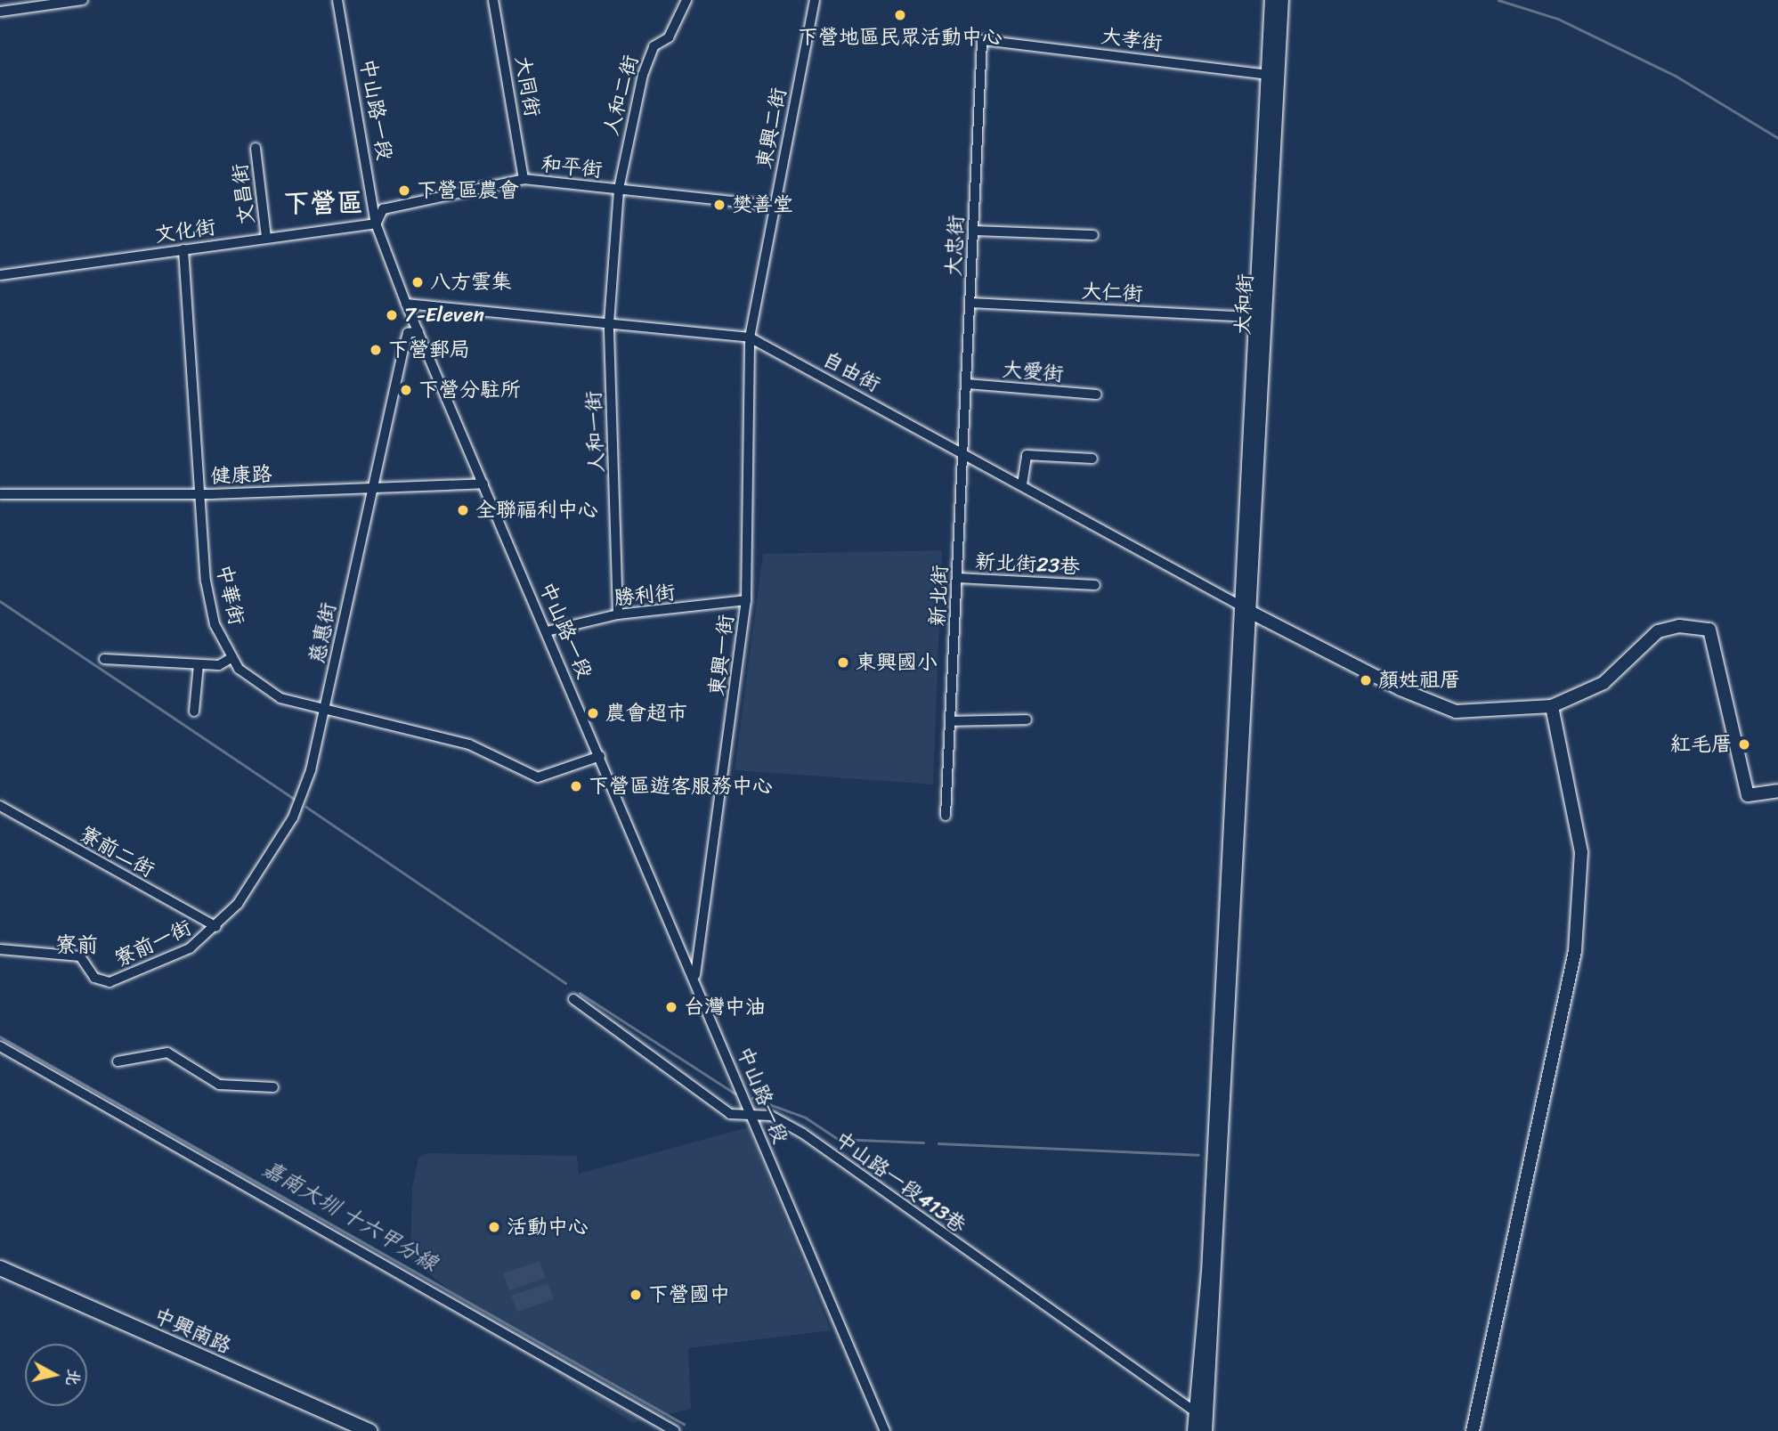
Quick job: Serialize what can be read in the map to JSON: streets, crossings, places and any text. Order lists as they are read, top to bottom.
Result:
{
  "streets": {
    "main road": ["大和街", "中興南路"],
    "street": [
      "大孝街",
      "大同街",
      "人和二街",
      "中山路一段",
      "東興二街",
      "和平街",
      "文昌街",
      "文化街",
      "大忠街",
      "大仁街",
      "自由街",
      "大愛街",
      "人和一街",
      "健康路",
      "新北街23巷",
      "中華街",
      "勝利街",
      "新北街",
      "慈惠街",
      "東興一街",
      "寮前二街",
      "寮前一街",
      "中山路一段413巷"
    ]
  },
  "crossings": [
    ["大孝街", "大忠街"],
    ["大孝街", "大和街"],
    ["大同街", "和平街"],
    ["人和二街", "和平街"],
    ["人和二街", "自由街"],
    ["人和二街", "人和一街"],
    ["中山路一段", "和平街"],
    ["中山路一段", "文化街"],
    ["中山路一段", "自由街"],
    ["中山路一段", "健康路"],
    ["中山路一段", "中華街"],
    ["中山路一段", "勝利街"],
    ["中山路一段", "慈惠街"],
    ["中山路一段", "東興一街"],
    ["中山路一段", "中山路一段413巷"],
    ["東興二街", "和平街"],
    ["東興二街", "自由街"],
    ["東興二街", "東興一街"],
    ["和平街", "文化街"],
    ["文昌街", "文化街"],
    ["文化街", "中華街"],
    ["大忠街", "大仁街"],
    ["大忠街", "自由街"],
    ["大忠街", "大愛街"],
    ["大忠街", "新北街"],
    ["大仁街", "大和街"],
    ["大和街", "自由街"],
    ["自由街", "人和一街"],
    ["自由街", "新北街"],
    ["自由街", "東興一街"],
    ["人和一街", "勝利街"],
    ["健康路", "中華街"],
    ["健康路", "慈惠街"],
    ["新北街23巷", "新北街"],
    ["中華街", "慈惠街"],
    ["勝利街", "東興一街"],
    ["慈惠街", "寮前二街"],
    ["慈惠街", "寮前一街"],
    ["寮前二街", "寮前一街"]
  ],
  "districts": ["下營區", "寮前"],
  "water": ["嘉南大圳 十六甲分線"],
  "places": [
    "下營地區民眾活動中心",
    "下營區農會",
    "樊善堂",
    "八方雲集",
    "7-Eleven",
    "下營郵局",
    "下營分駐所",
    "全聯福利中心",
    "東興國小",
    "顏姓祖厝",
    "農會超市",
    "紅毛厝",
    "下營區遊客服務中心",
    "台灣中油",
    "活動中心",
    "下營國中"
  ],
  "north": "right"
}
